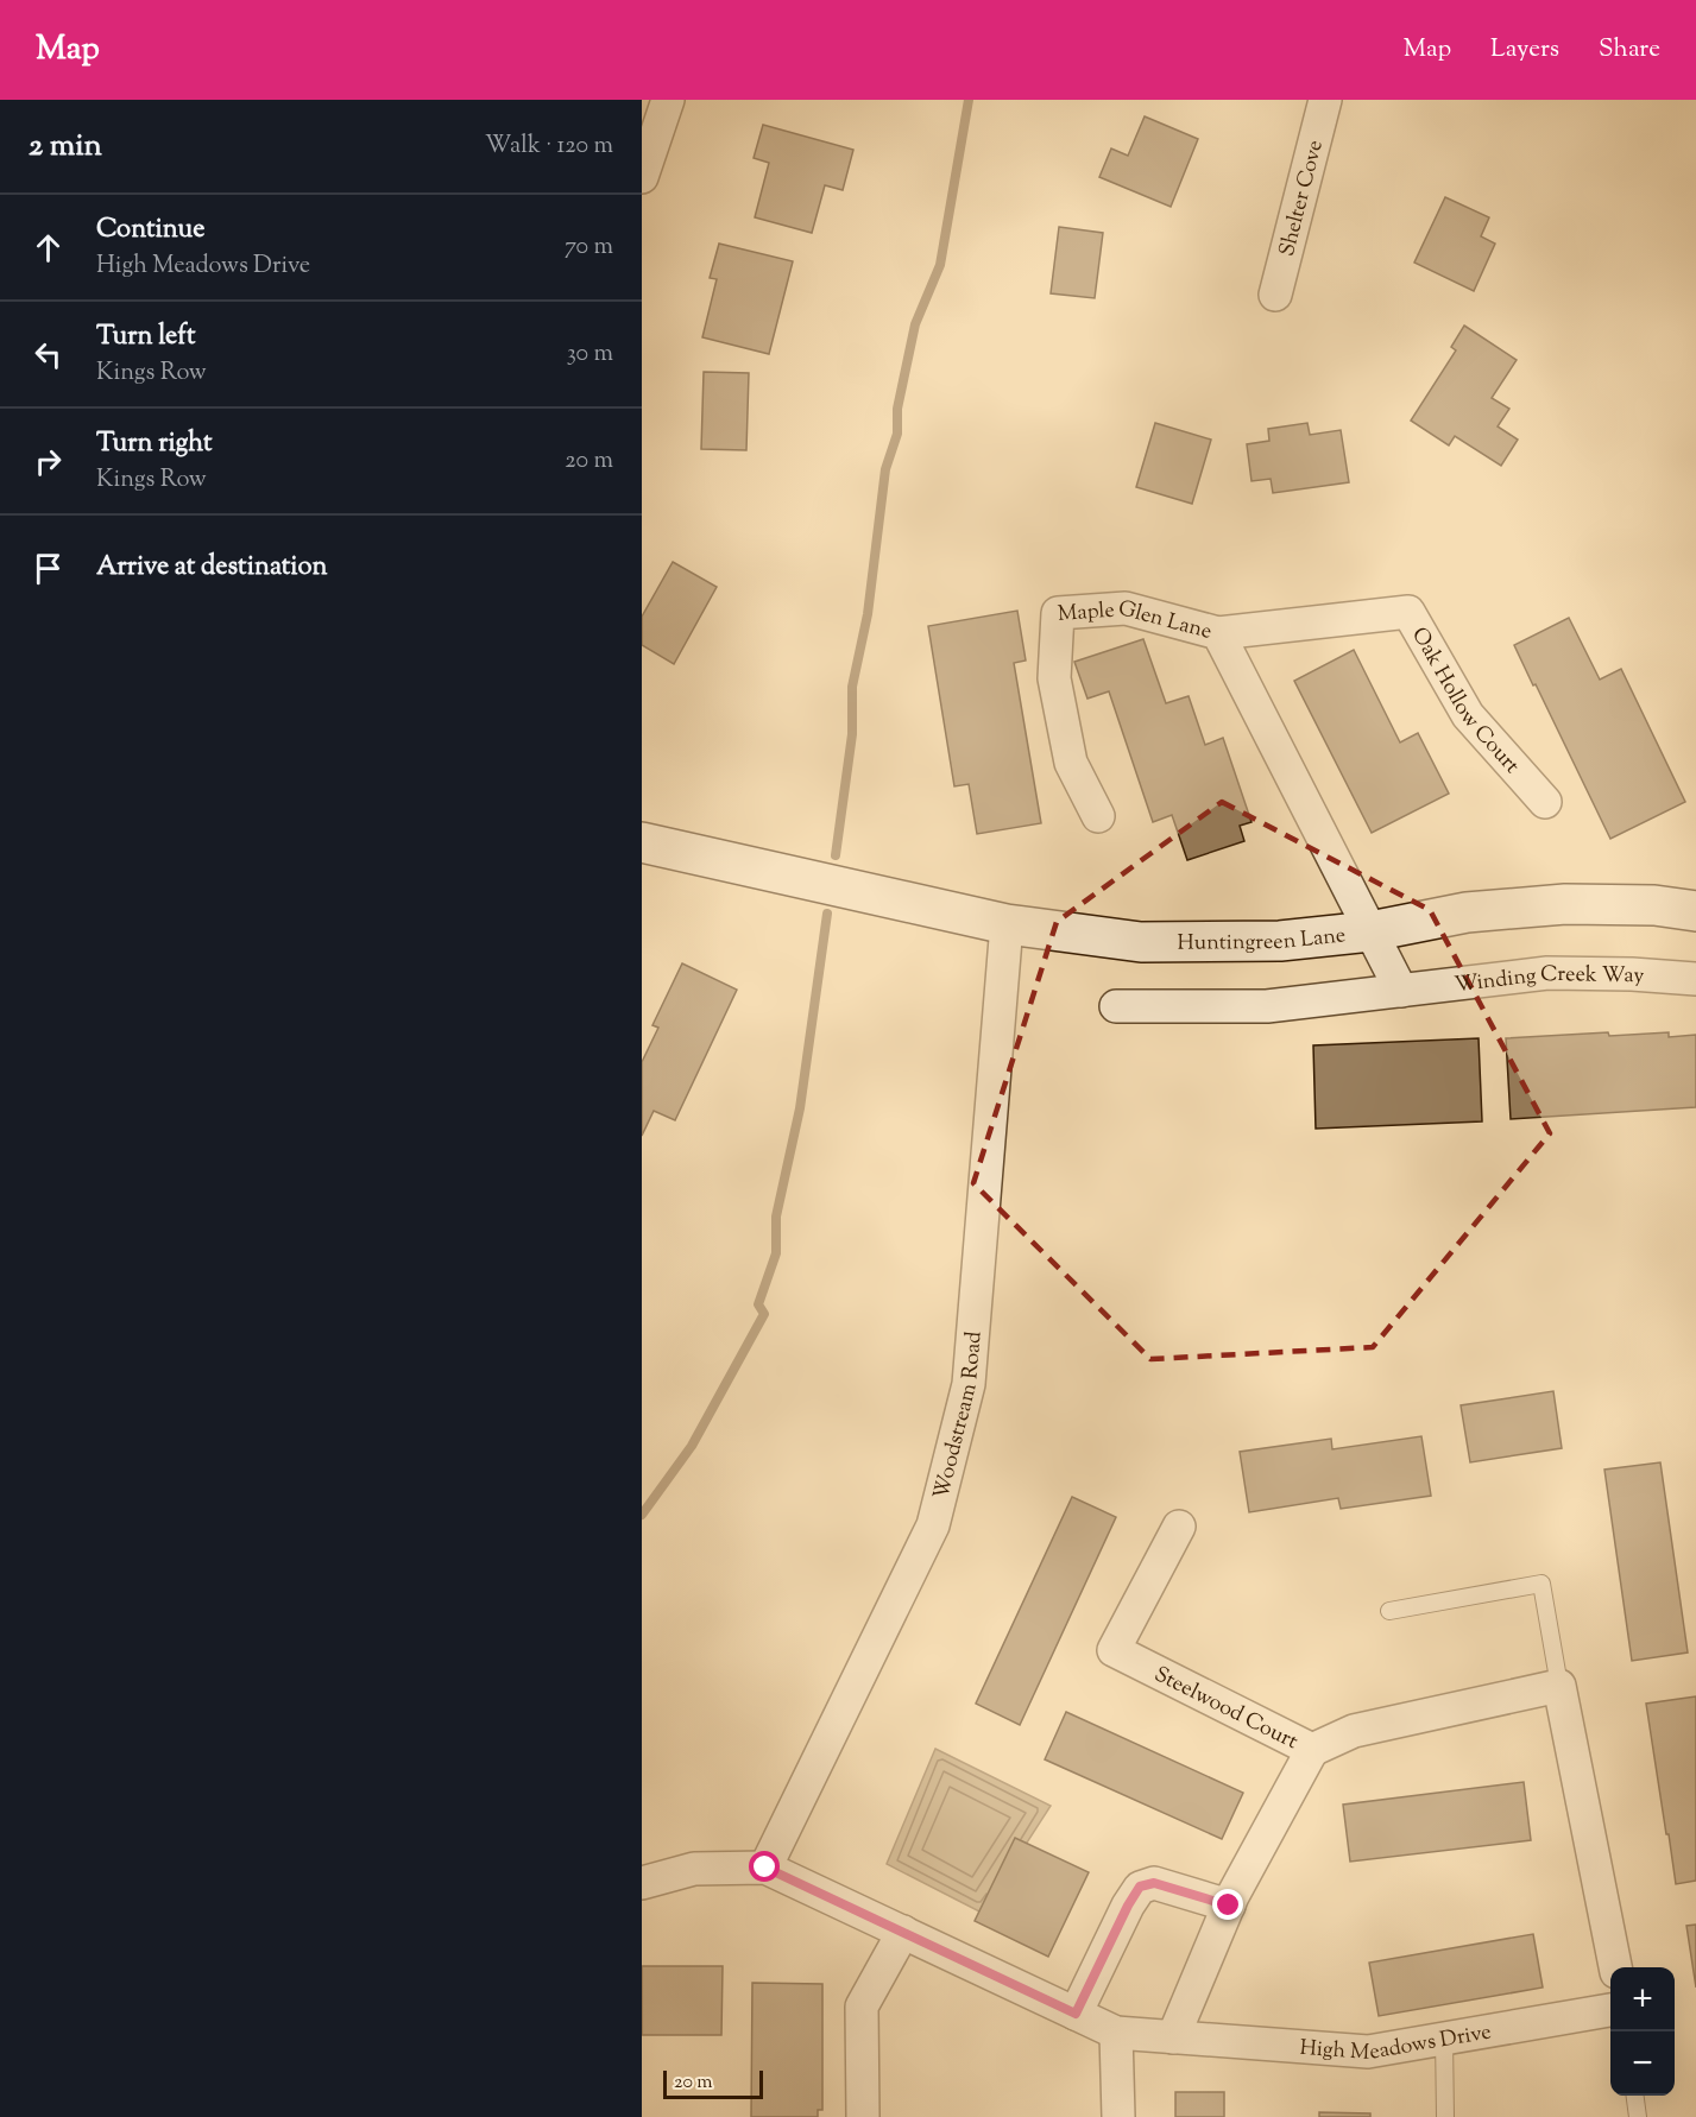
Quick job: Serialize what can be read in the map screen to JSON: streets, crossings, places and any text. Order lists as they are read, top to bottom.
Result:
{
  "streets": {
    "street": [
      "Shelter Cove",
      "Maple Glen Lane",
      "Oak Hollow Court",
      "Huntingreen Lane",
      "Winding Creek Way",
      "Woodstream Road",
      "Steelwood Court",
      "High Meadows Drive"
    ]
  },
  "crossings": [
    ["Maple Glen Lane", "Oak Hollow Court"],
    ["Maple Glen Lane", "Huntingreen Lane"],
    ["Huntingreen Lane", "Woodstream Road"],
    ["Woodstream Road", "High Meadows Drive"]
  ],
  "scale_bar": "20 m",
  "page": {
    "header": "Map",
    "nav": ["Map", "Layers", "Share"],
    "heading": ["2 min", "Walk · 120 m"],
    "list": [
      ["Continue", "High Meadows Drive", "70 m"],
      ["Turn left", "Kings Row", "30 m"],
      ["Turn right", "Kings Row", "20 m"],
      "Arrive at destination"
    ],
    "map_buttons": ["+", "−"],
    "scale": "20 m"
  }
}
